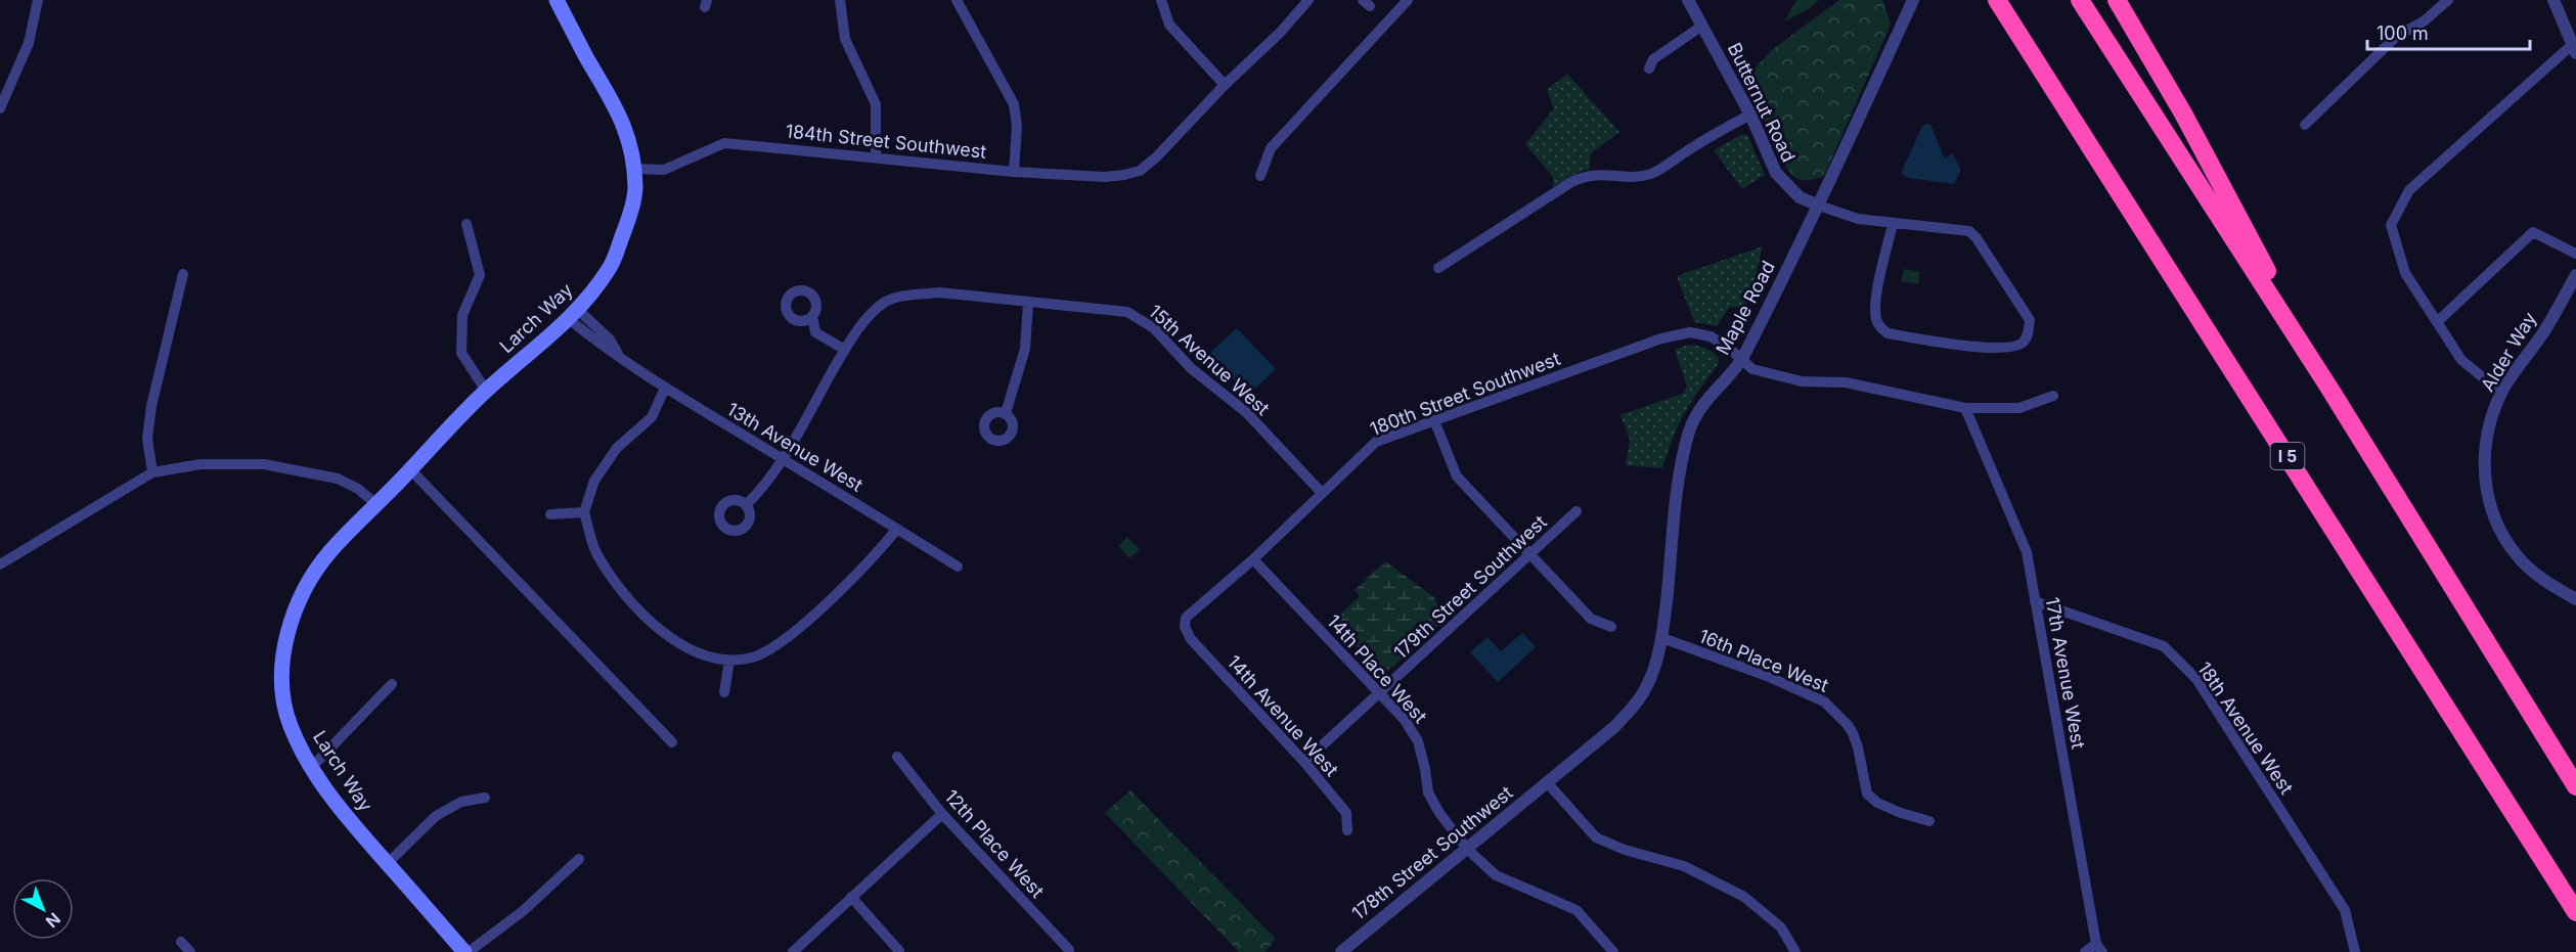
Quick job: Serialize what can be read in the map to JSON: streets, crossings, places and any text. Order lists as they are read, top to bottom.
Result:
{
  "streets": {
    "highway": ["I 5"],
    "main road": ["Larch Way"],
    "street": [
      "Butternut Road",
      "184th Street Southwest",
      "Maple Road",
      "Alder Way",
      "15th Avenue West",
      "180th Street Southwest",
      "13th Avenue West",
      "179th Street Southwest",
      "16th Place West",
      "14th Place West",
      "17th Avenue West",
      "14th Avenue West",
      "18th Avenue West",
      "12th Place West",
      "178th Street Southwest"
    ]
  },
  "crossings": [
    ["Butternut Road", "Maple Road"],
    ["184th Street Southwest", "Larch Way"],
    ["Maple Road", "180th Street Southwest"],
    ["Maple Road", "16th Place West"],
    ["Maple Road", "178th Street Southwest"],
    ["Larch Way", "13th Avenue West"],
    ["15th Avenue West", "180th Street Southwest"],
    ["15th Avenue West", "13th Avenue West"],
    ["180th Street Southwest", "14th Place West"],
    ["180th Street Southwest", "14th Avenue West"],
    ["179th Street Southwest", "14th Place West"],
    ["179th Street Southwest", "14th Avenue West"],
    ["14th Place West", "178th Street Southwest"],
    ["17th Avenue West", "18th Avenue West"]
  ],
  "scale_bar": "100 m",
  "north": "bottom right"
}
